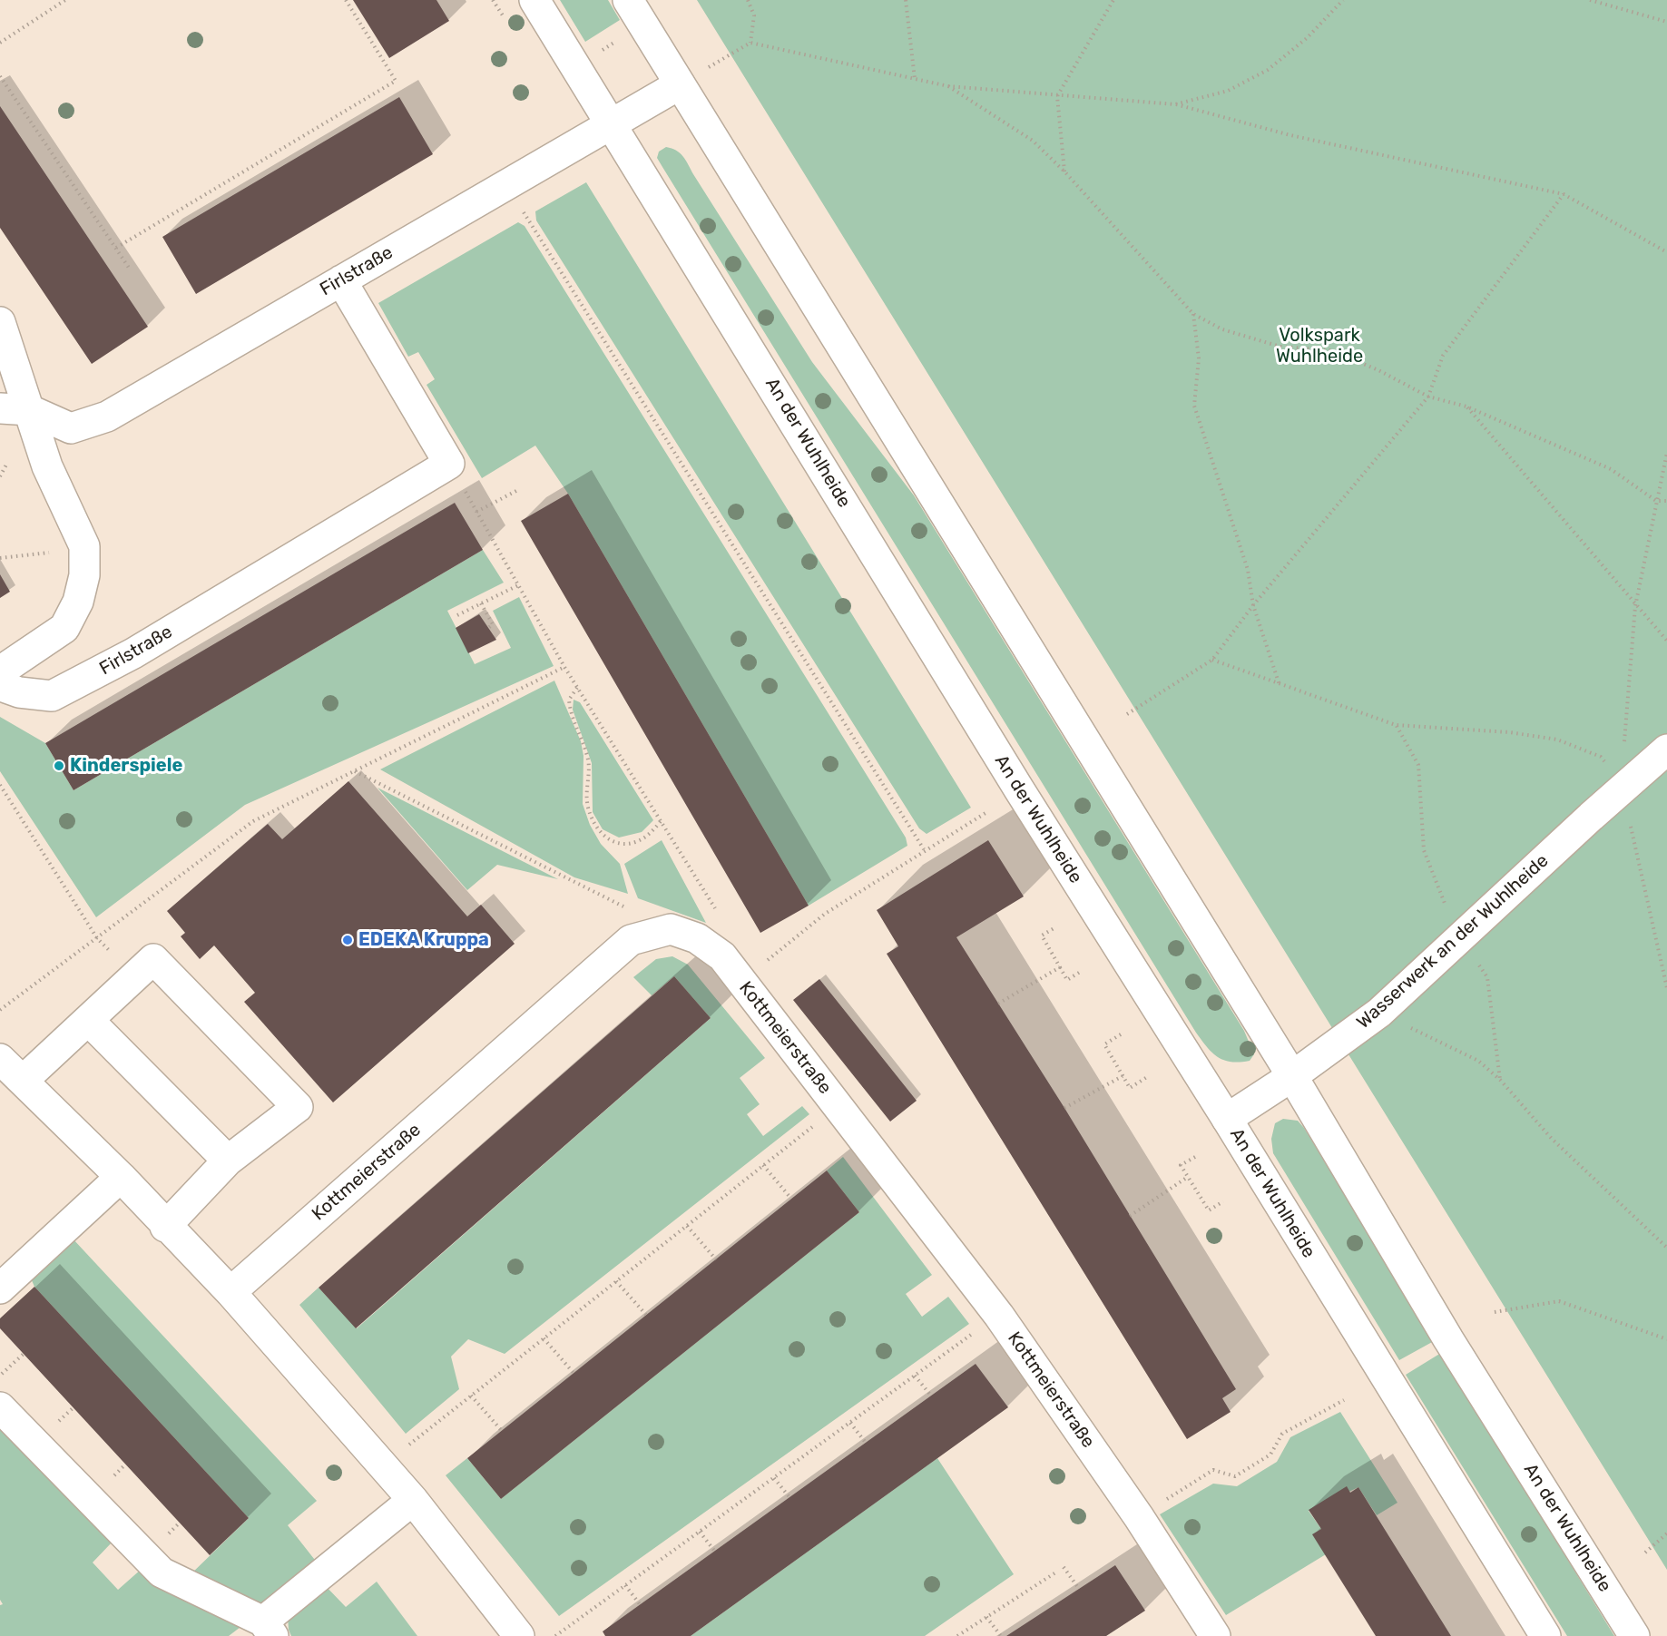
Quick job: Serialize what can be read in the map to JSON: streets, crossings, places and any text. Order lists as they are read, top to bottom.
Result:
{
  "streets": {
    "main road": [
      "Firlstraße",
      "An der Wuhlheide",
      "Wasserwerk an der Wuhlheide",
      "Kottmeierstraße"
    ]
  },
  "crossings": [
    ["Firlstraße", "An der Wuhlheide"],
    ["An der Wuhlheide", "Wasserwerk an der Wuhlheide"]
  ],
  "parks": ["Volkspark Wuhlheide"],
  "places": ["Kinderspiele", "EDEKA Kruppa"]
}
